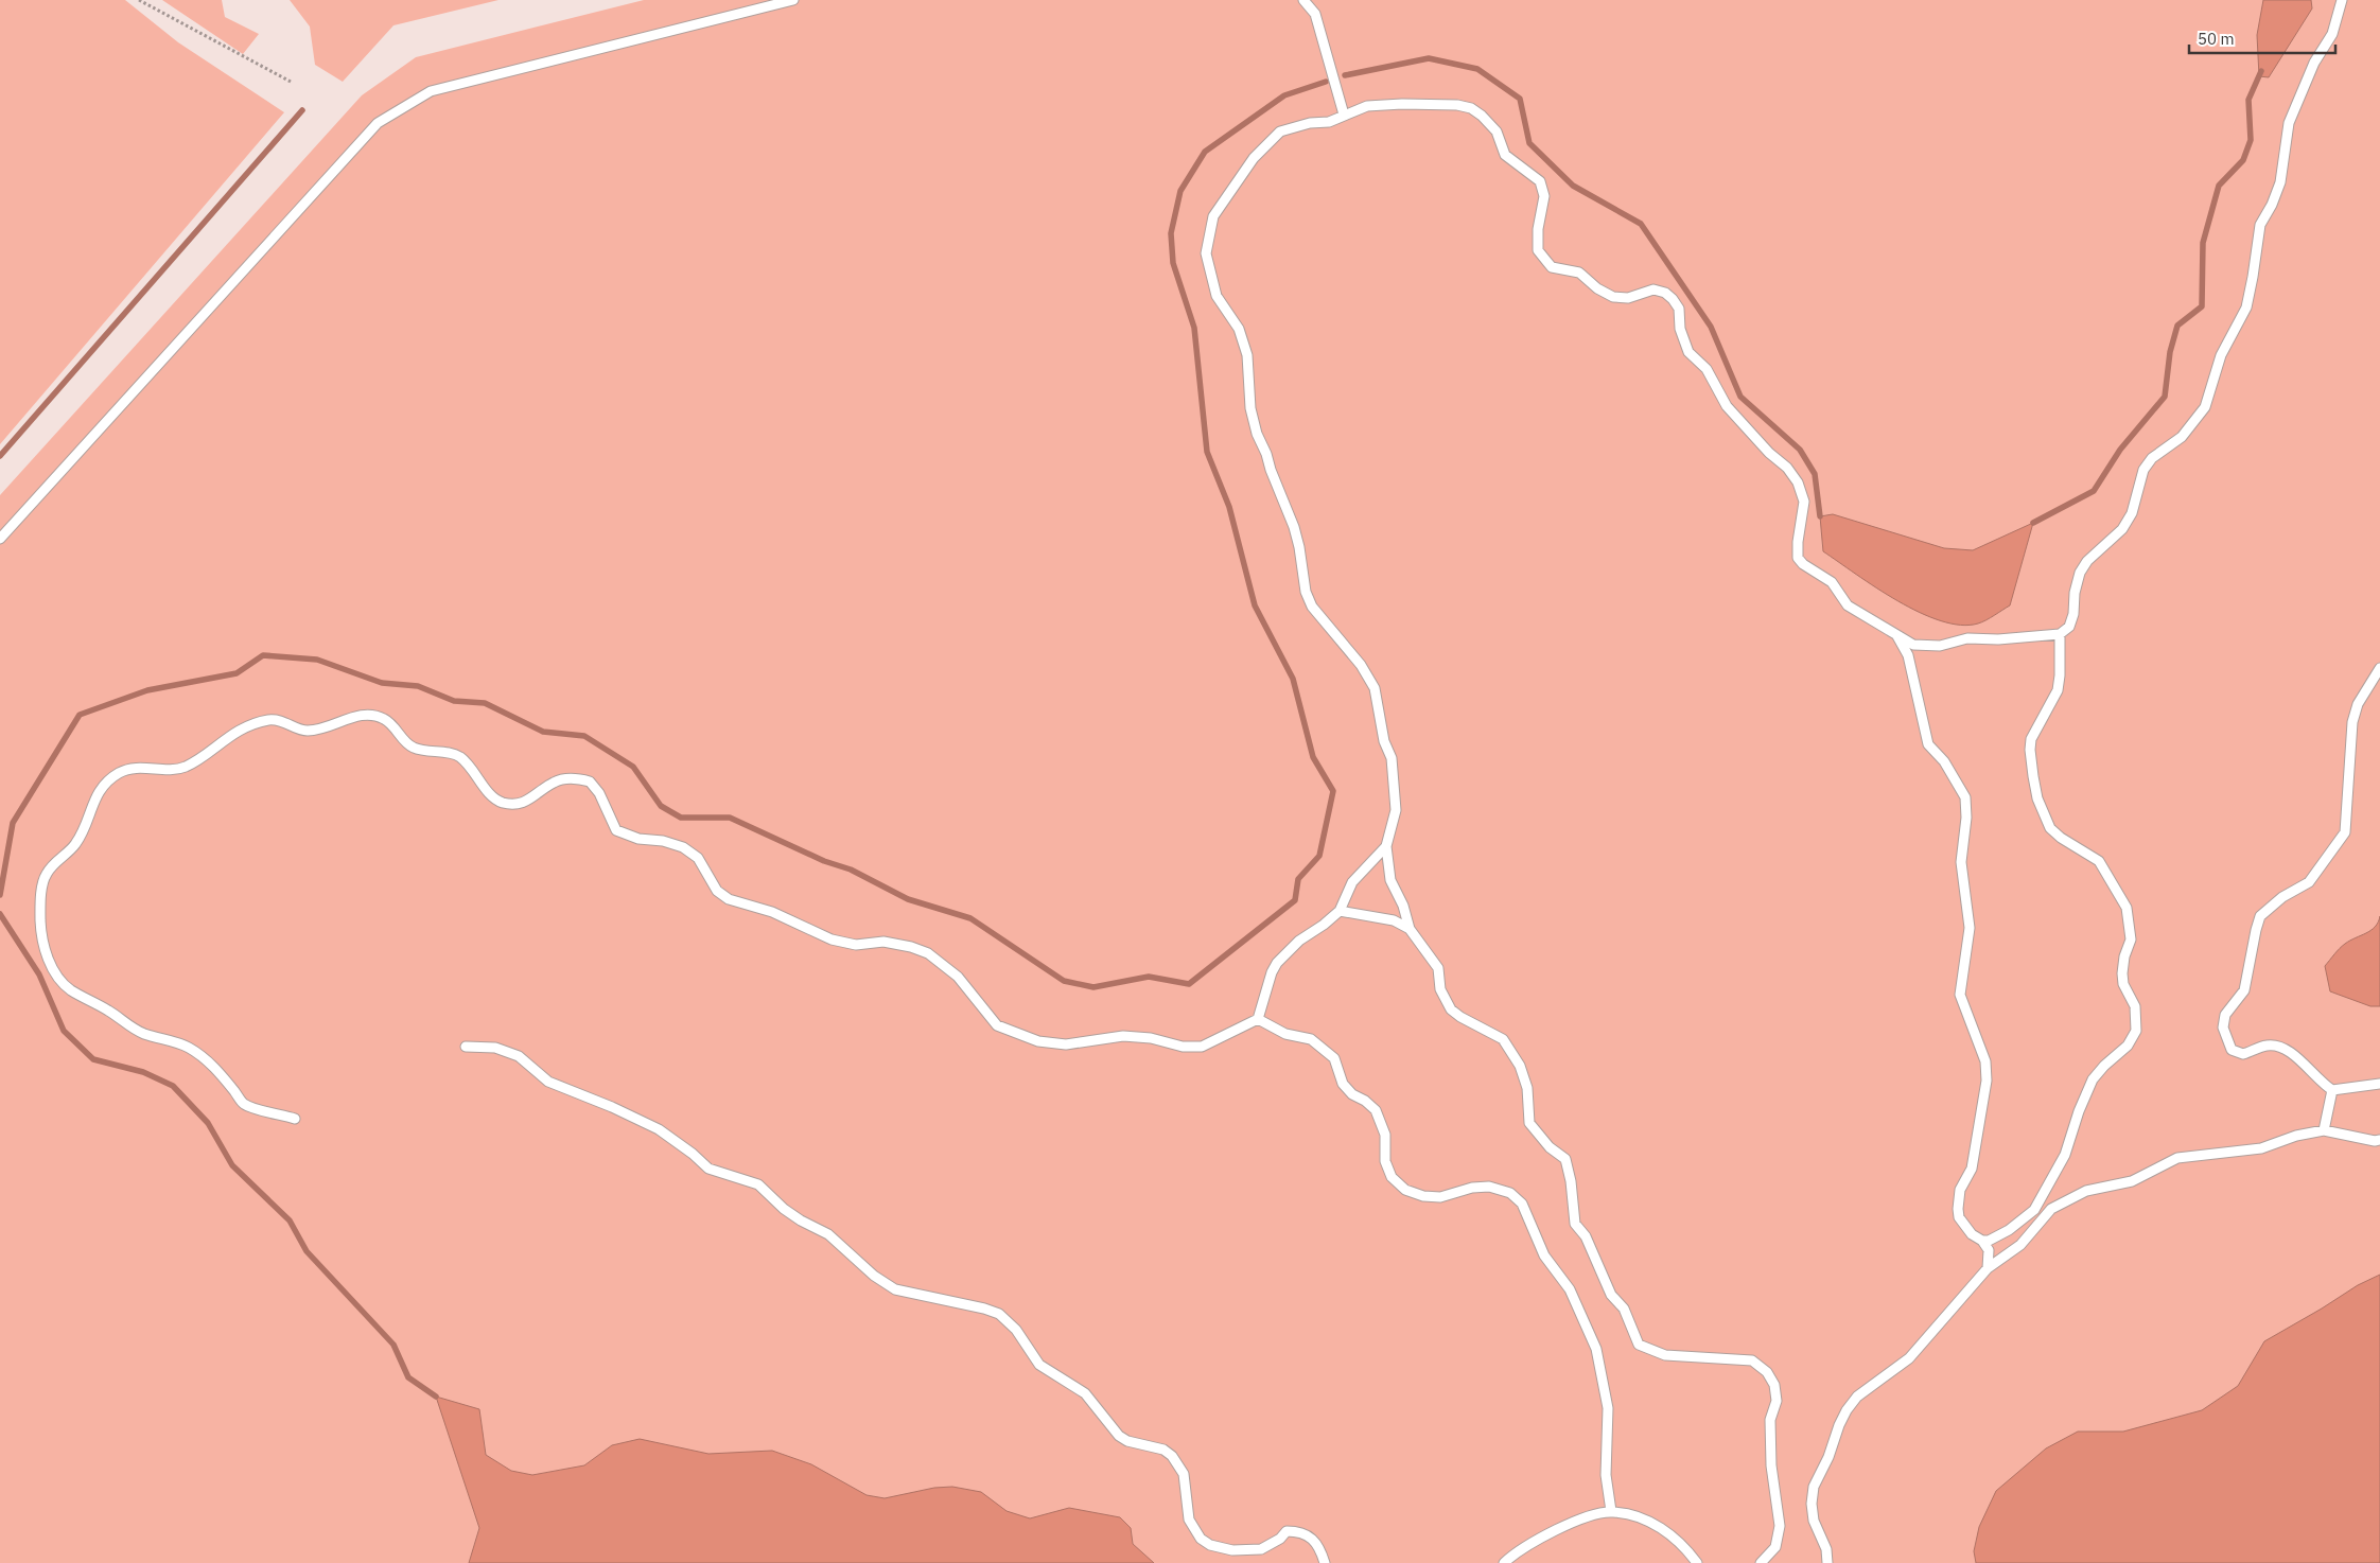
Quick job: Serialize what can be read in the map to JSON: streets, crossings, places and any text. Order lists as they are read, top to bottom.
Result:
{
  "scale_bar": "50 m"
}
